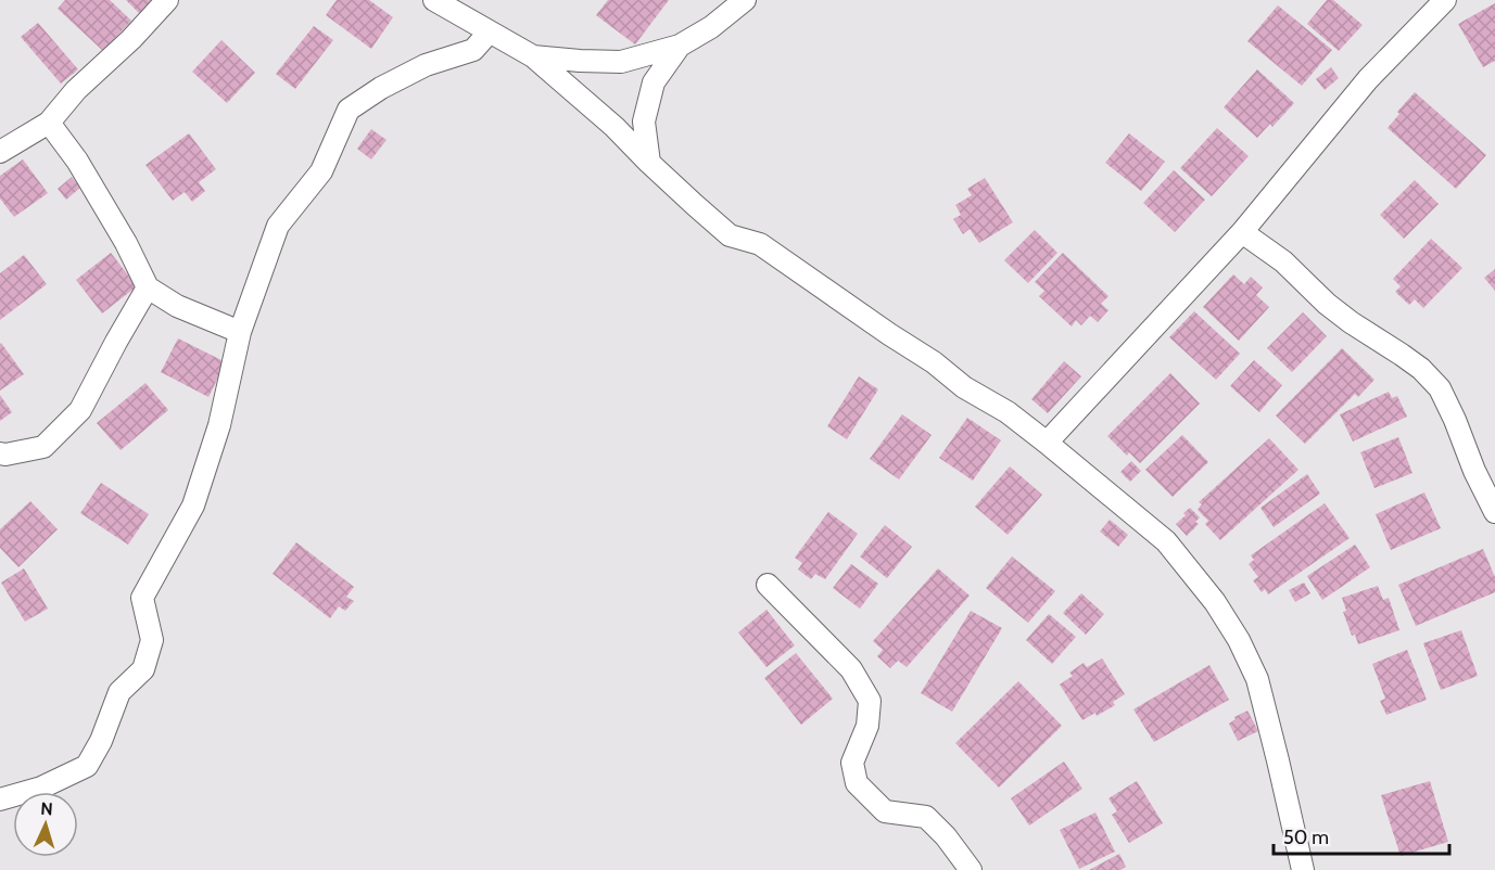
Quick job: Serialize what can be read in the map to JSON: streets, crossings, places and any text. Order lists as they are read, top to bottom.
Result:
{
  "scale_bar": "50 m",
  "north": "top"
}
